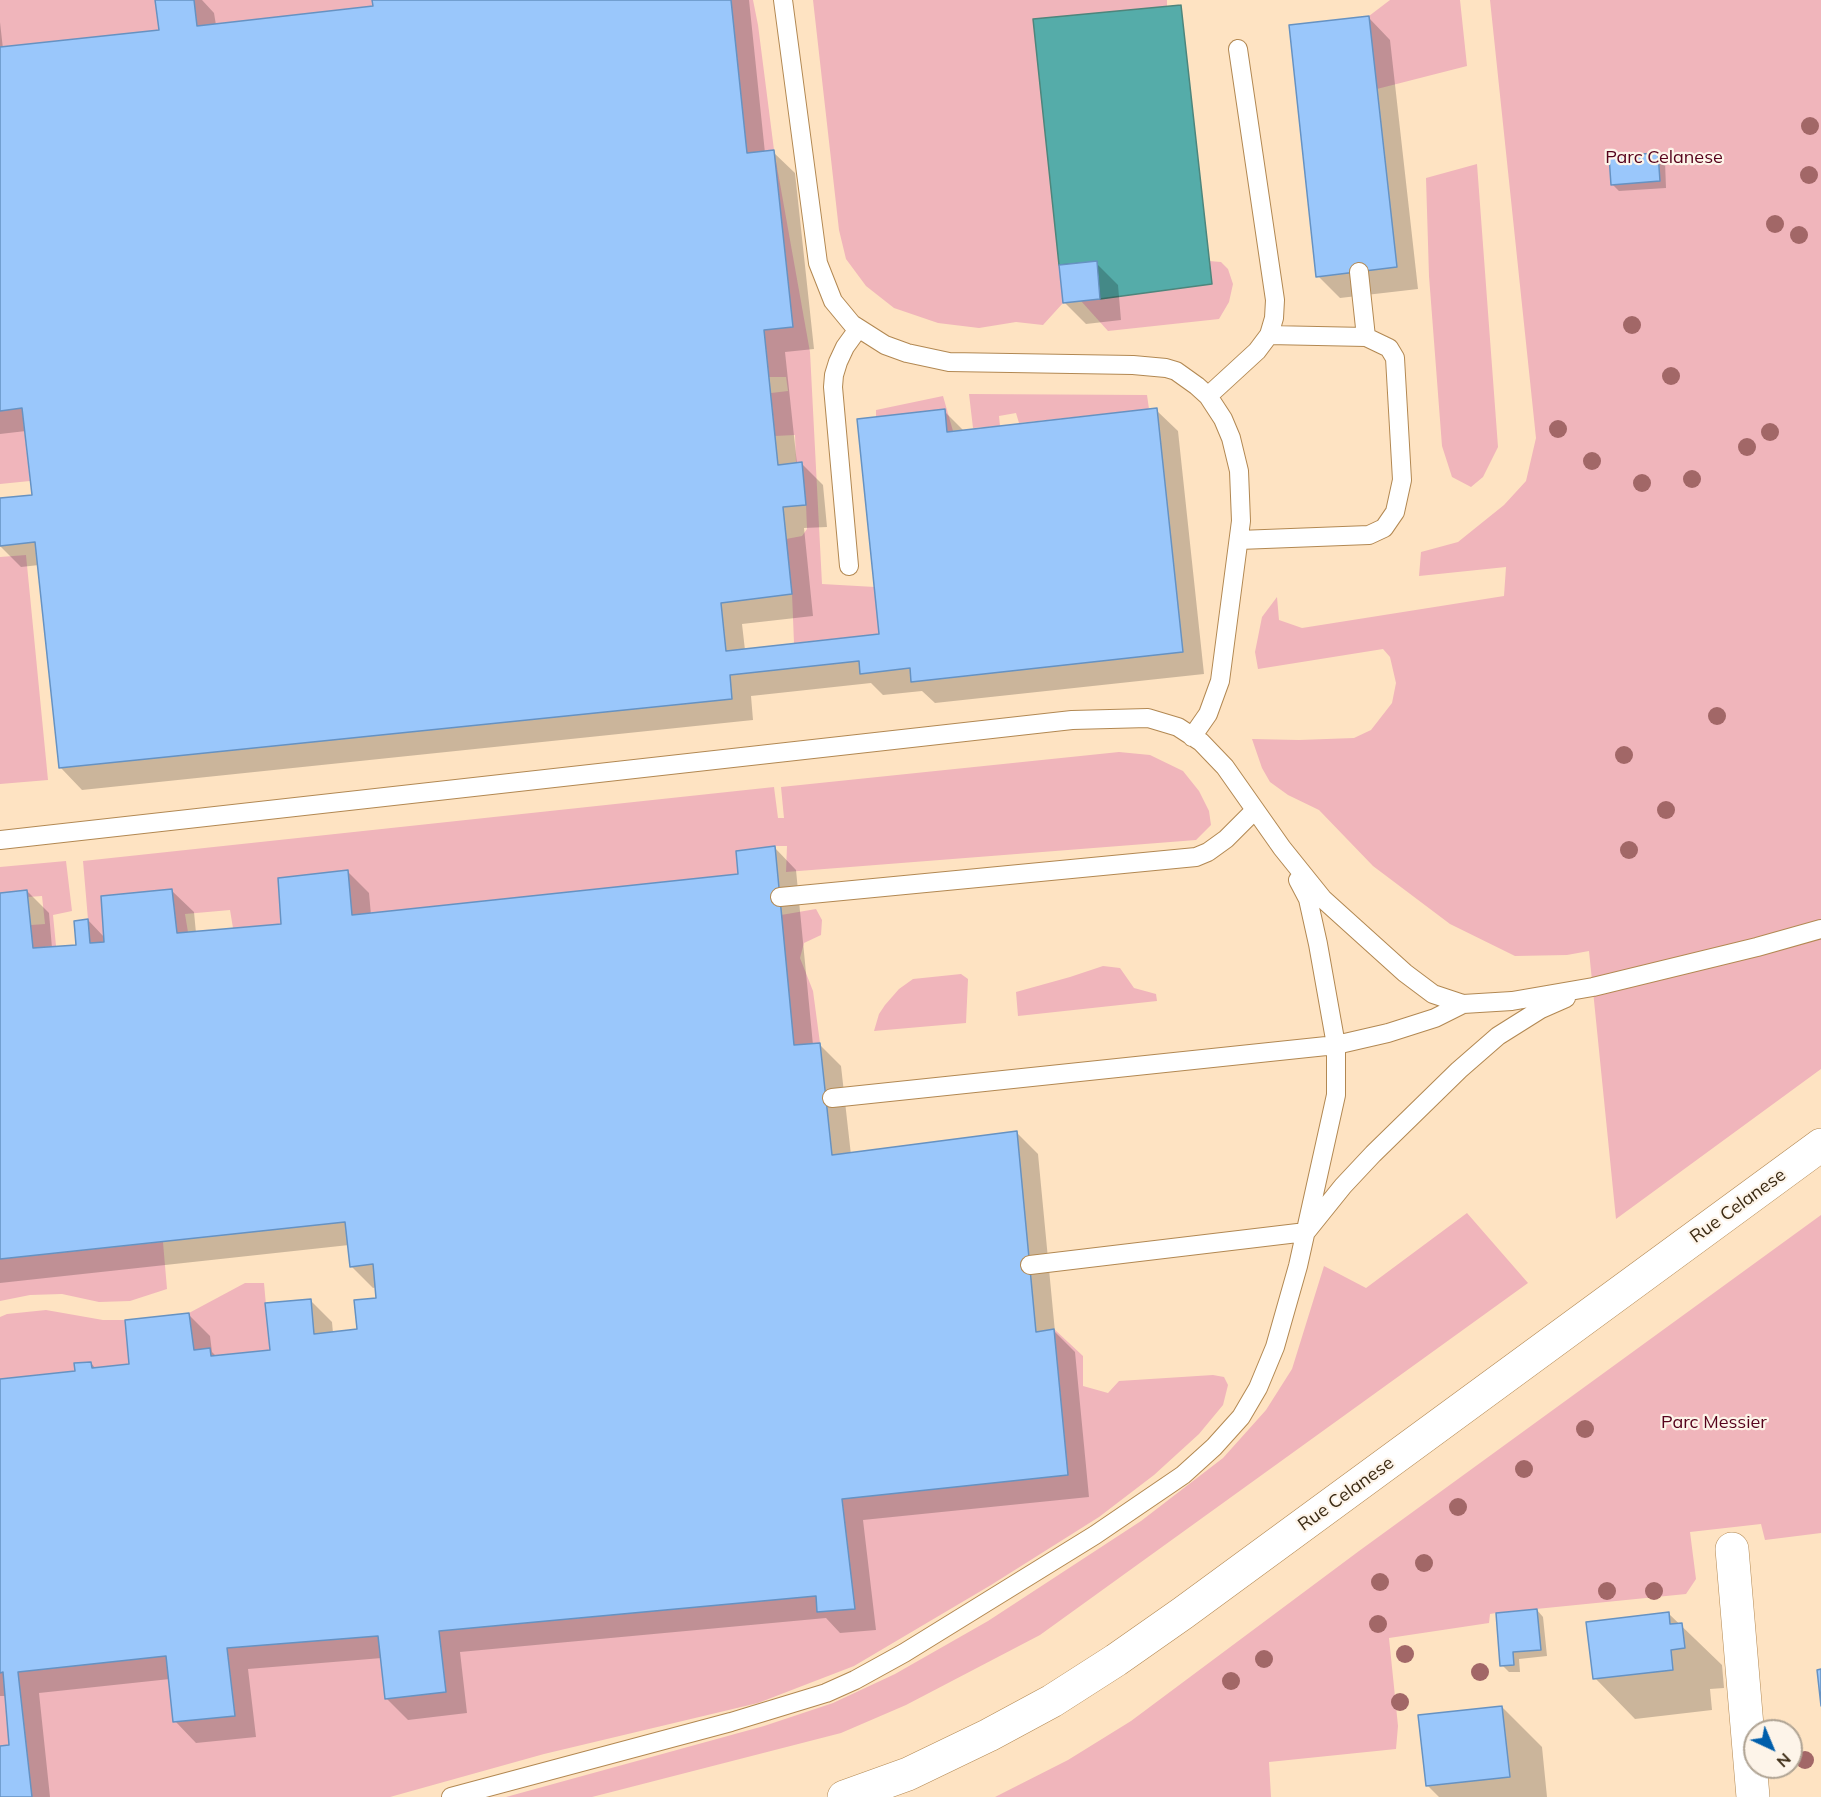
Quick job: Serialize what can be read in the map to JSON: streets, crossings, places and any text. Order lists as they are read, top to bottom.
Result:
{
  "streets": {
    "street": ["Rue Celanese"]
  },
  "parks": ["Parc Celanese", "Parc Messier"],
  "north": "bottom right"
}
